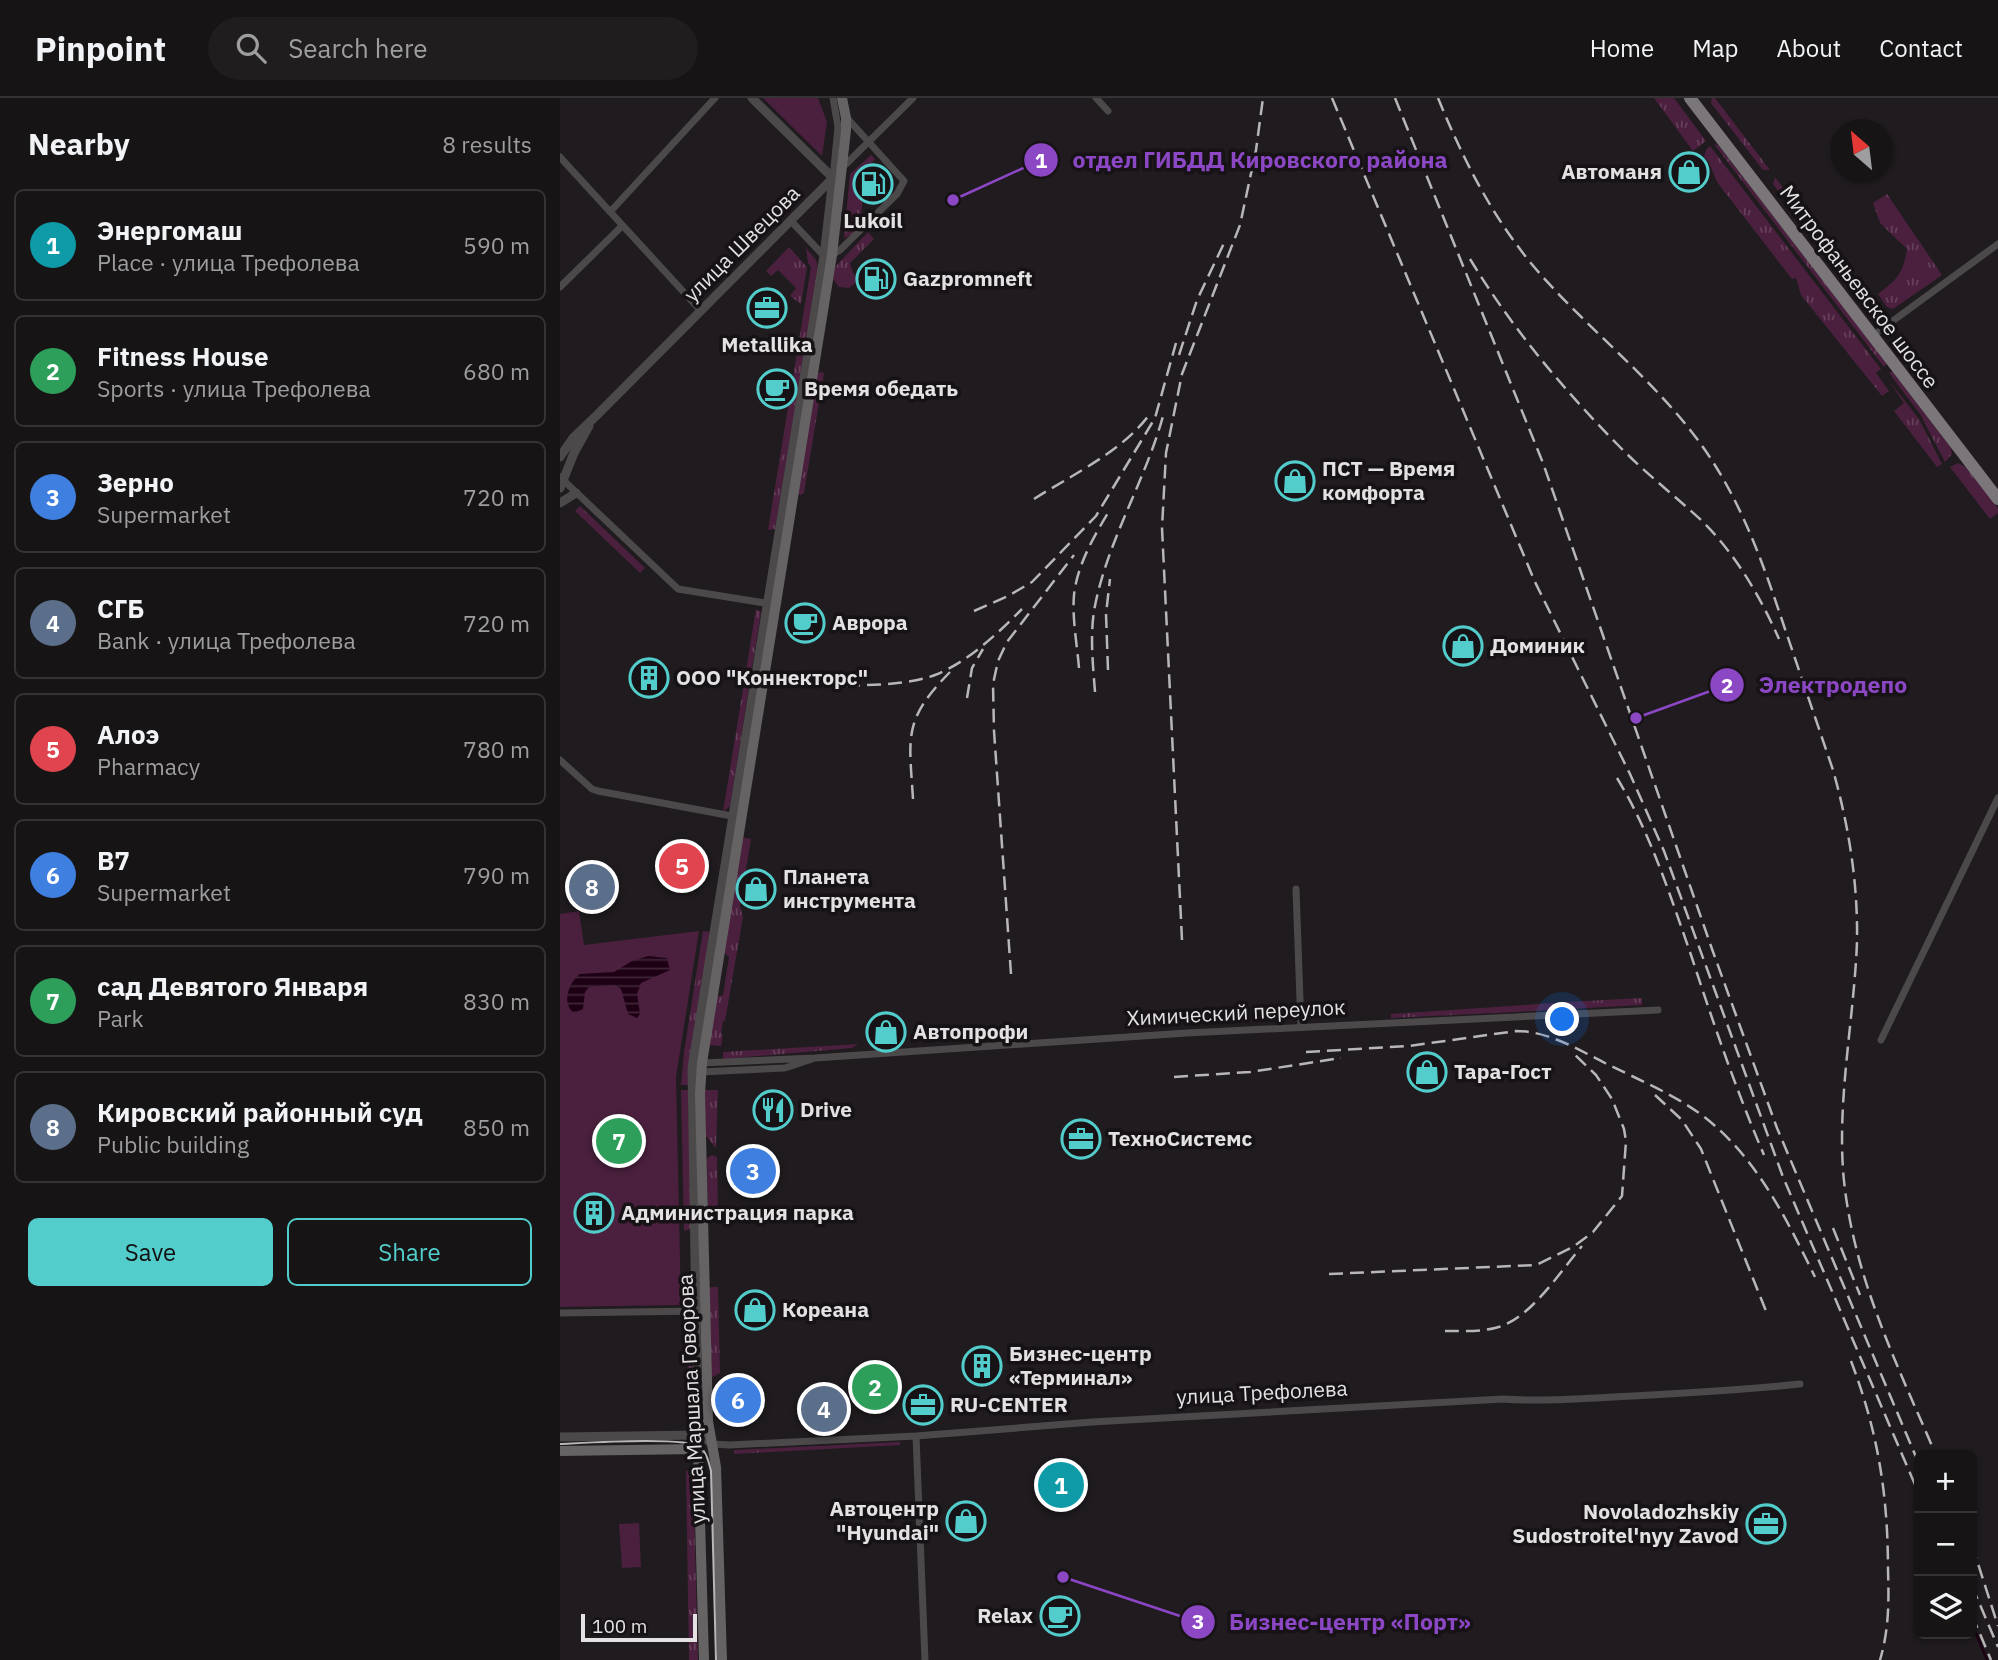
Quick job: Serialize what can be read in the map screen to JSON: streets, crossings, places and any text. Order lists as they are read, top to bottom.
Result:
{
  "streets": {
    "main road": ["Митрофаньевское шоссе", "улица Маршала Говорова"],
    "street": ["улица Швецова", "Химический переулок", "улица Трефолева"]
  },
  "crossings": [
    ["улица Швецова", "улица Маршала Говорова"],
    ["Химический переулок", "улица Маршала Говорова"],
    ["улица Трефолева", "улица Маршала Говорова"]
  ],
  "places": {
    "shop": [
      "Автоманя",
      "ПСТ — Время комфорта",
      "Доминик",
      "Планета инструмента",
      "Автопрофи",
      "Тара-Гост",
      "Кореана",
      "Автоцентр \"Hyundai\""
    ],
    "fuel station": ["Lukoil", "Gazpromneft"],
    "other": ["отдел ГИБДД Кировского района", "Электродепо", "Бизнес-центр «Порт»"],
    "office": [
      "Metallika",
      "ТехноСистемс",
      "RU-CENTER",
      "Novoladozhskiy Sudostroitel'nyy Zavod"
    ],
    "cafe": ["Время обедать", "Аврора", "Relax"],
    "building": ["ООО \"Коннекторс\"", "Администрация парка", "Бизнес-центр «Терминал»"],
    "restaurant": ["Drive"]
  },
  "scale_bar": "100 m",
  "north": "top left",
  "page": {
    "header": "Pinpoint",
    "search": "Search here",
    "nav": [
      "Home",
      "Map",
      "About",
      "Contact"
    ],
    "heading": ["Nearby", "8 results"],
    "list": [
      {
        "mark": "1",
        "name": "Энергомаш",
        "note": "Place · улица Трефолева",
        "value": "590 m"
      },
      {
        "mark": "2",
        "name": "Fitness House",
        "note": "Sports · улица Трефолева",
        "value": "680 m"
      },
      {
        "mark": "3",
        "name": "Зерно",
        "note": "Supermarket",
        "value": "720 m"
      },
      {
        "mark": "4",
        "name": "СГБ",
        "note": "Bank · улица Трефолева",
        "value": "720 m"
      },
      {
        "mark": "5",
        "name": "Алоэ",
        "note": "Pharmacy",
        "value": "780 m"
      },
      {
        "mark": "6",
        "name": "В7",
        "note": "Supermarket",
        "value": "790 m"
      },
      {
        "mark": "7",
        "name": "сад Девятого Января",
        "note": "Park",
        "value": "830 m"
      },
      {
        "mark": "8",
        "name": "Кировский районный суд",
        "note": "Public building",
        "value": "850 m"
      }
    ],
    "pins": [
      "5",
      "8",
      "7",
      "3",
      "2",
      "6",
      "4",
      "1"
    ],
    "buttons": ["Save", "Share"],
    "map_buttons": ["+", "−"],
    "scale": "100 m"
  }
}
